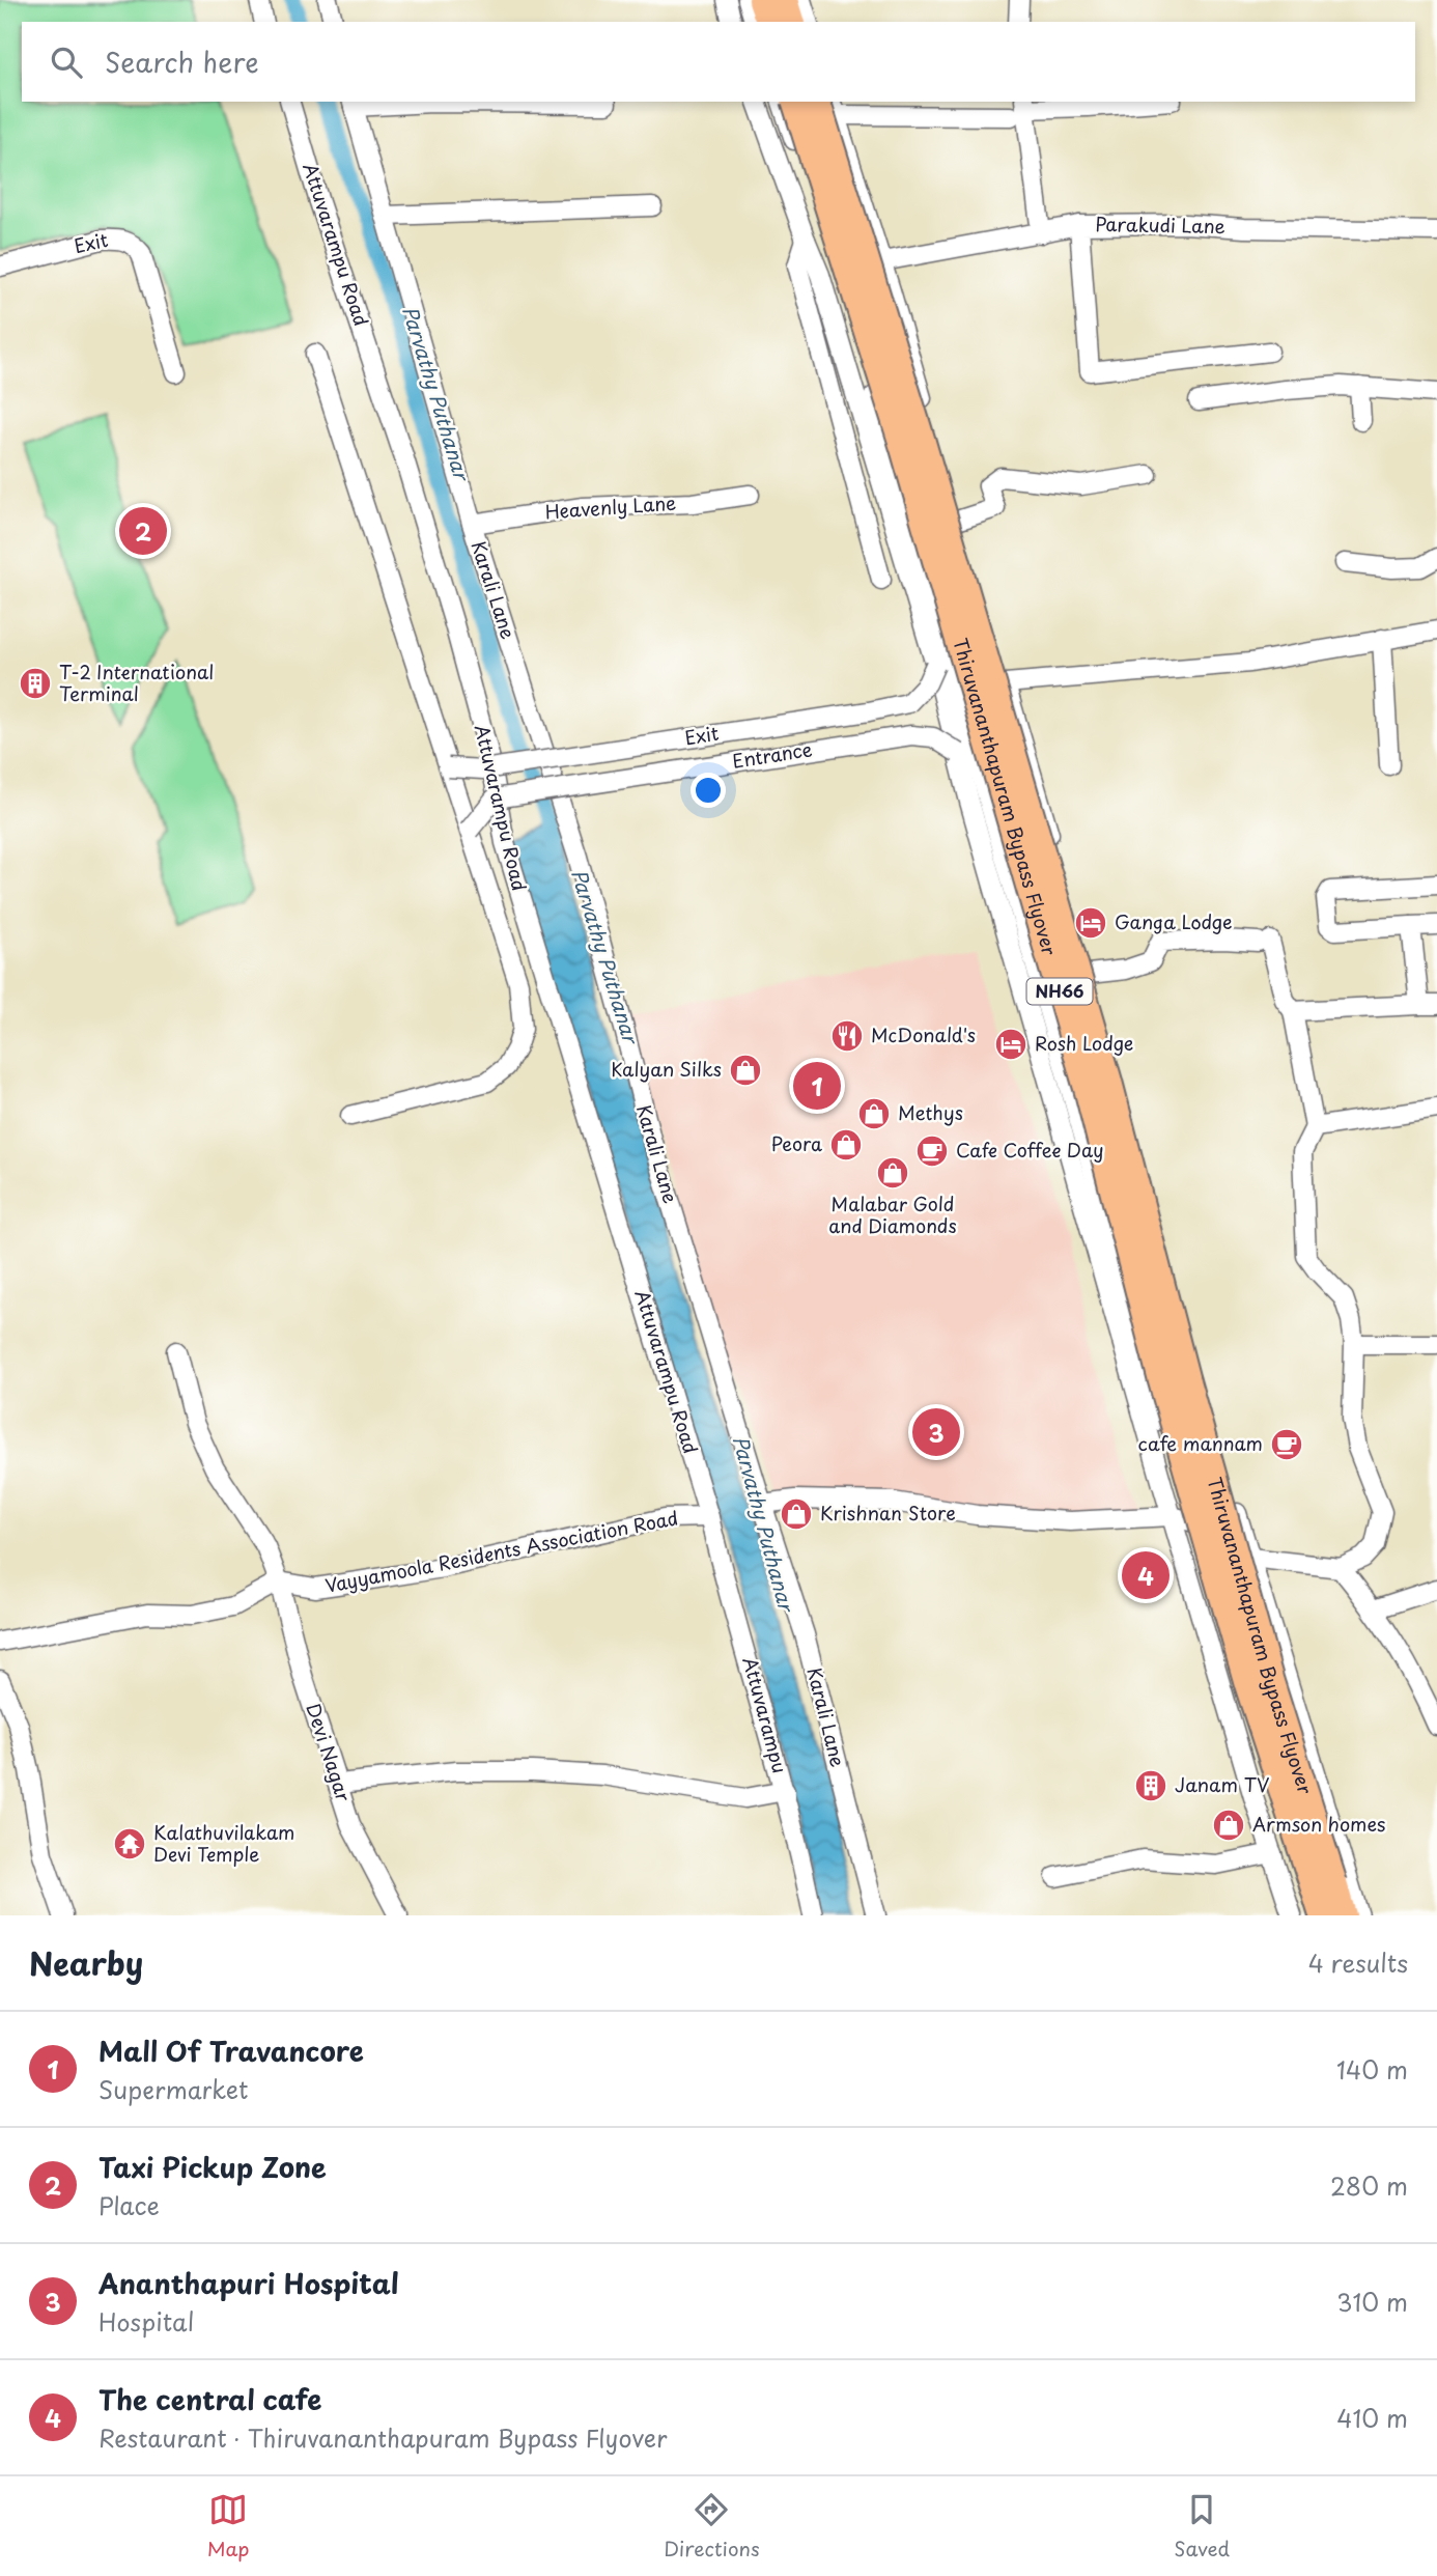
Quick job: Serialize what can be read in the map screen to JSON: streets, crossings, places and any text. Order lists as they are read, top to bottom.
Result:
{
  "streets": {
    "highway": ["Thiruvananthapuram Bypass Flyover", "NH66"],
    "street": [
      "Parakudi Lane",
      "Exit",
      "Attuvarampu Road",
      "Heavenly Lane",
      "Karali Lane",
      "Entrance",
      "Vayyamoola Residents Association Road",
      "Attuvarampu",
      "Devi Nagar"
    ]
  },
  "crossings": [
    ["Attuvarampu Road", "Vayyamoola Residents Association Road"],
    ["Attuvarampu Road", "Attuvarampu"],
    ["Heavenly Lane", "Karali Lane"],
    ["Vayyamoola Residents Association Road", "Attuvarampu"],
    ["Vayyamoola Residents Association Road", "Devi Nagar"]
  ],
  "water": ["Parvathy Puthanar"],
  "places": {
    "building": ["T-2 International Terminal", "Janam TV"],
    "hotel": ["Ganga Lodge", "Rosh Lodge"],
    "restaurant": ["McDonald's"],
    "shop": [
      "Kalyan Silks",
      "Methys",
      "Peora",
      "Malabar Gold and Diamonds",
      "Krishnan Store",
      "Armson homes"
    ],
    "cafe": ["Cafe Coffee Day", "cafe mannam"],
    "temple": ["Kalathuvilakam Devi Temple"]
  },
  "page": {
    "search": "Search here",
    "pins": [
      "2",
      "1",
      "3",
      "4"
    ],
    "heading": ["Nearby", "4 results"],
    "list": [
      {
        "mark": "1",
        "name": "Mall Of Travancore",
        "note": "Supermarket",
        "value": "140 m"
      },
      {
        "mark": "2",
        "name": "Taxi Pickup Zone",
        "note": "Place",
        "value": "280 m"
      },
      {
        "mark": "3",
        "name": "Ananthapuri Hospital",
        "note": "Hospital",
        "value": "310 m"
      },
      {
        "mark": "4",
        "name": "The central cafe",
        "note": "Restaurant · Thiruvananthapuram Bypass Flyover",
        "value": "410 m"
      }
    ],
    "nav": ["Map", "Directions", "Saved"]
  }
}
